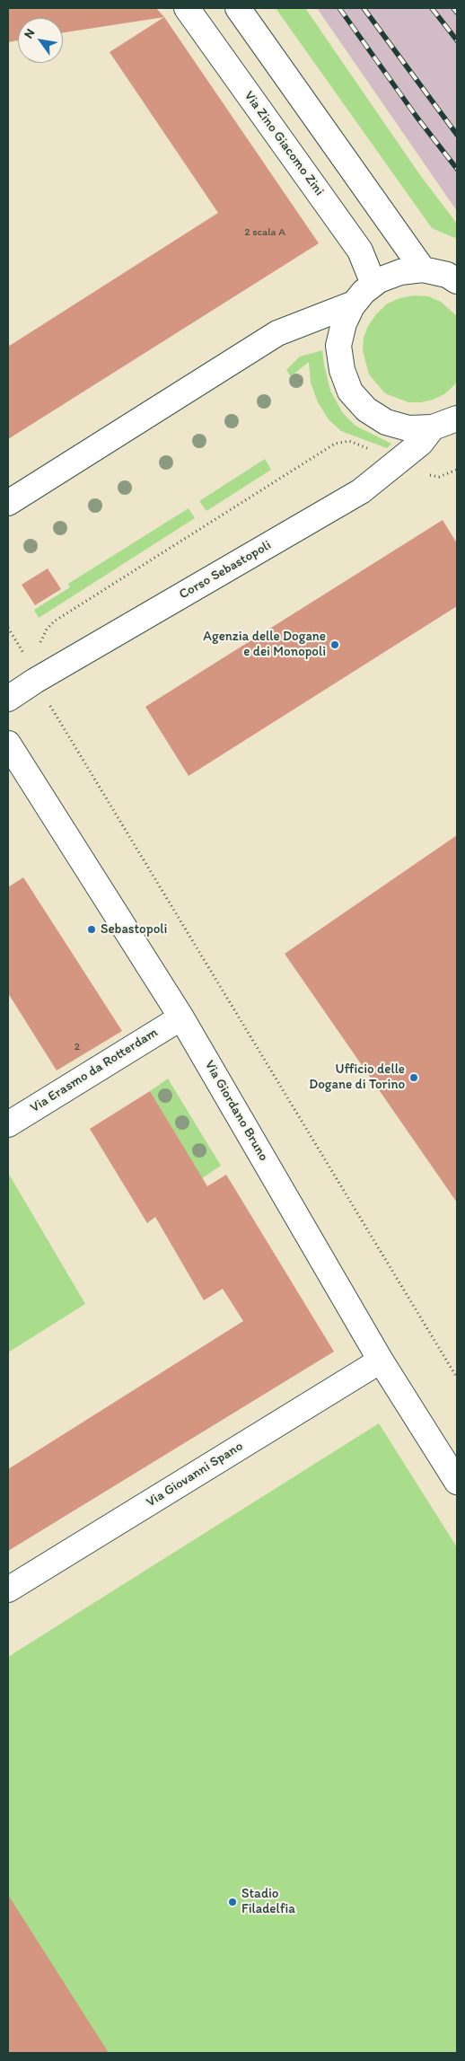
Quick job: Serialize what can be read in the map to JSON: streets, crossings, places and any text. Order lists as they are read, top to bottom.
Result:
{
  "streets": {
    "street": [
      "Via Zino Giacomo Zini",
      "Corso Sebastopoli",
      "Via Erasmo da Rotterdam",
      "Via Giordano Bruno",
      "Via Giovanni Spano"
    ]
  },
  "crossings": [
    ["Via Erasmo da Rotterdam", "Via Giordano Bruno"],
    ["Via Giordano Bruno", "Via Giovanni Spano"]
  ],
  "places": [
    "Agenzia delle Dogane e dei Monopoli",
    "Sebastopoli",
    "Ufficio delle Dogane di Torino",
    "Stadio Filadelfia"
  ],
  "house_numbers": ["2 scala A", "2"],
  "north": "top left"
}
